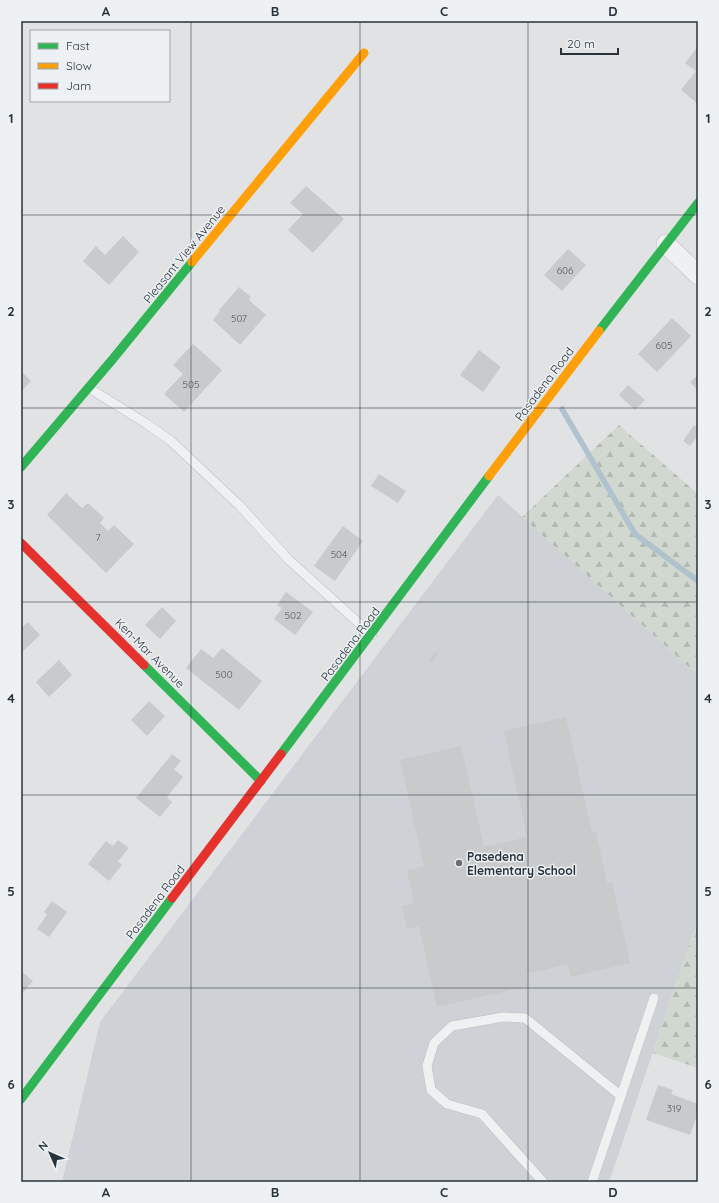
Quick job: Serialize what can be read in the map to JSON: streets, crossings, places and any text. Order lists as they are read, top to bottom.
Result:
{
  "streets": {
    "main road": ["Pleasant View Avenue", "Pasadena Road", "Ken-Mar Avenue"]
  },
  "crossings": [
    ["Pasadena Road", "Ken-Mar Avenue"]
  ],
  "places": ["Pasedena Elementary School"],
  "house_numbers": [
    "606",
    "507",
    "605",
    "505",
    "7",
    "504",
    "502",
    "500",
    "319"
  ],
  "legend": ["Fast", "Slow", "Jam"],
  "scale_bar": "20 m",
  "north": "top left",
  "grid": {
    "columns": [
      "A",
      "B",
      "C",
      "D"
    ],
    "rows": [
      "1",
      "2",
      "3",
      "4",
      "5",
      "6"
    ]
  }
}
